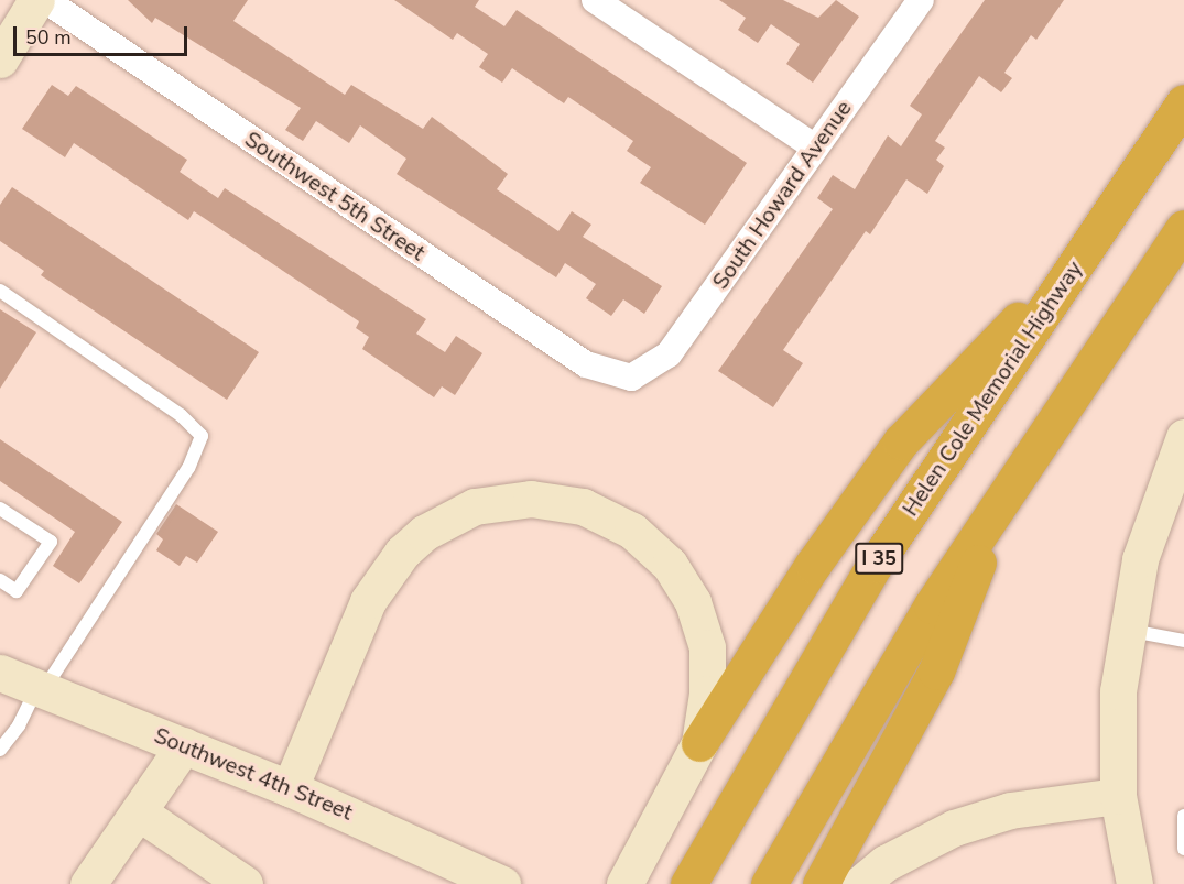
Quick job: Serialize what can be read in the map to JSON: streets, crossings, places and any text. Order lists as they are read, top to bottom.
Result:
{
  "streets": {
    "highway": ["Helen Cole Memorial Highway", "I 35"],
    "main road": ["Southwest 4th Street"],
    "street": ["South Howard Avenue", "Southwest 5th Street"]
  },
  "crossings": [
    ["South Howard Avenue", "Southwest 5th Street"]
  ],
  "scale_bar": "50 m"
}
